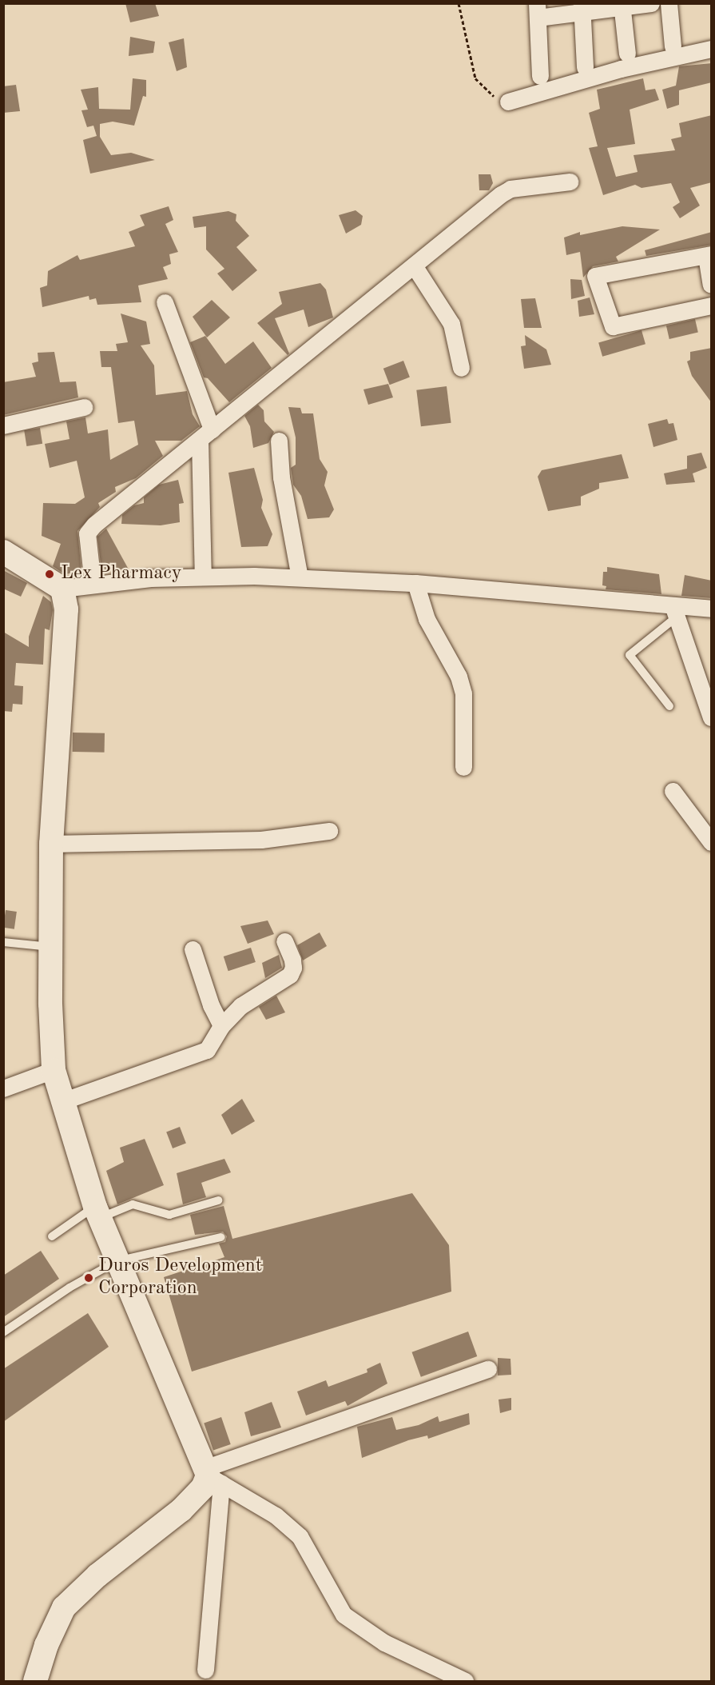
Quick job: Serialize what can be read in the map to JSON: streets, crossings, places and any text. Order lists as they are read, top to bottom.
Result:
{
  "places": ["Lex Pharmacy", "Duros Development Corporation"]
}
